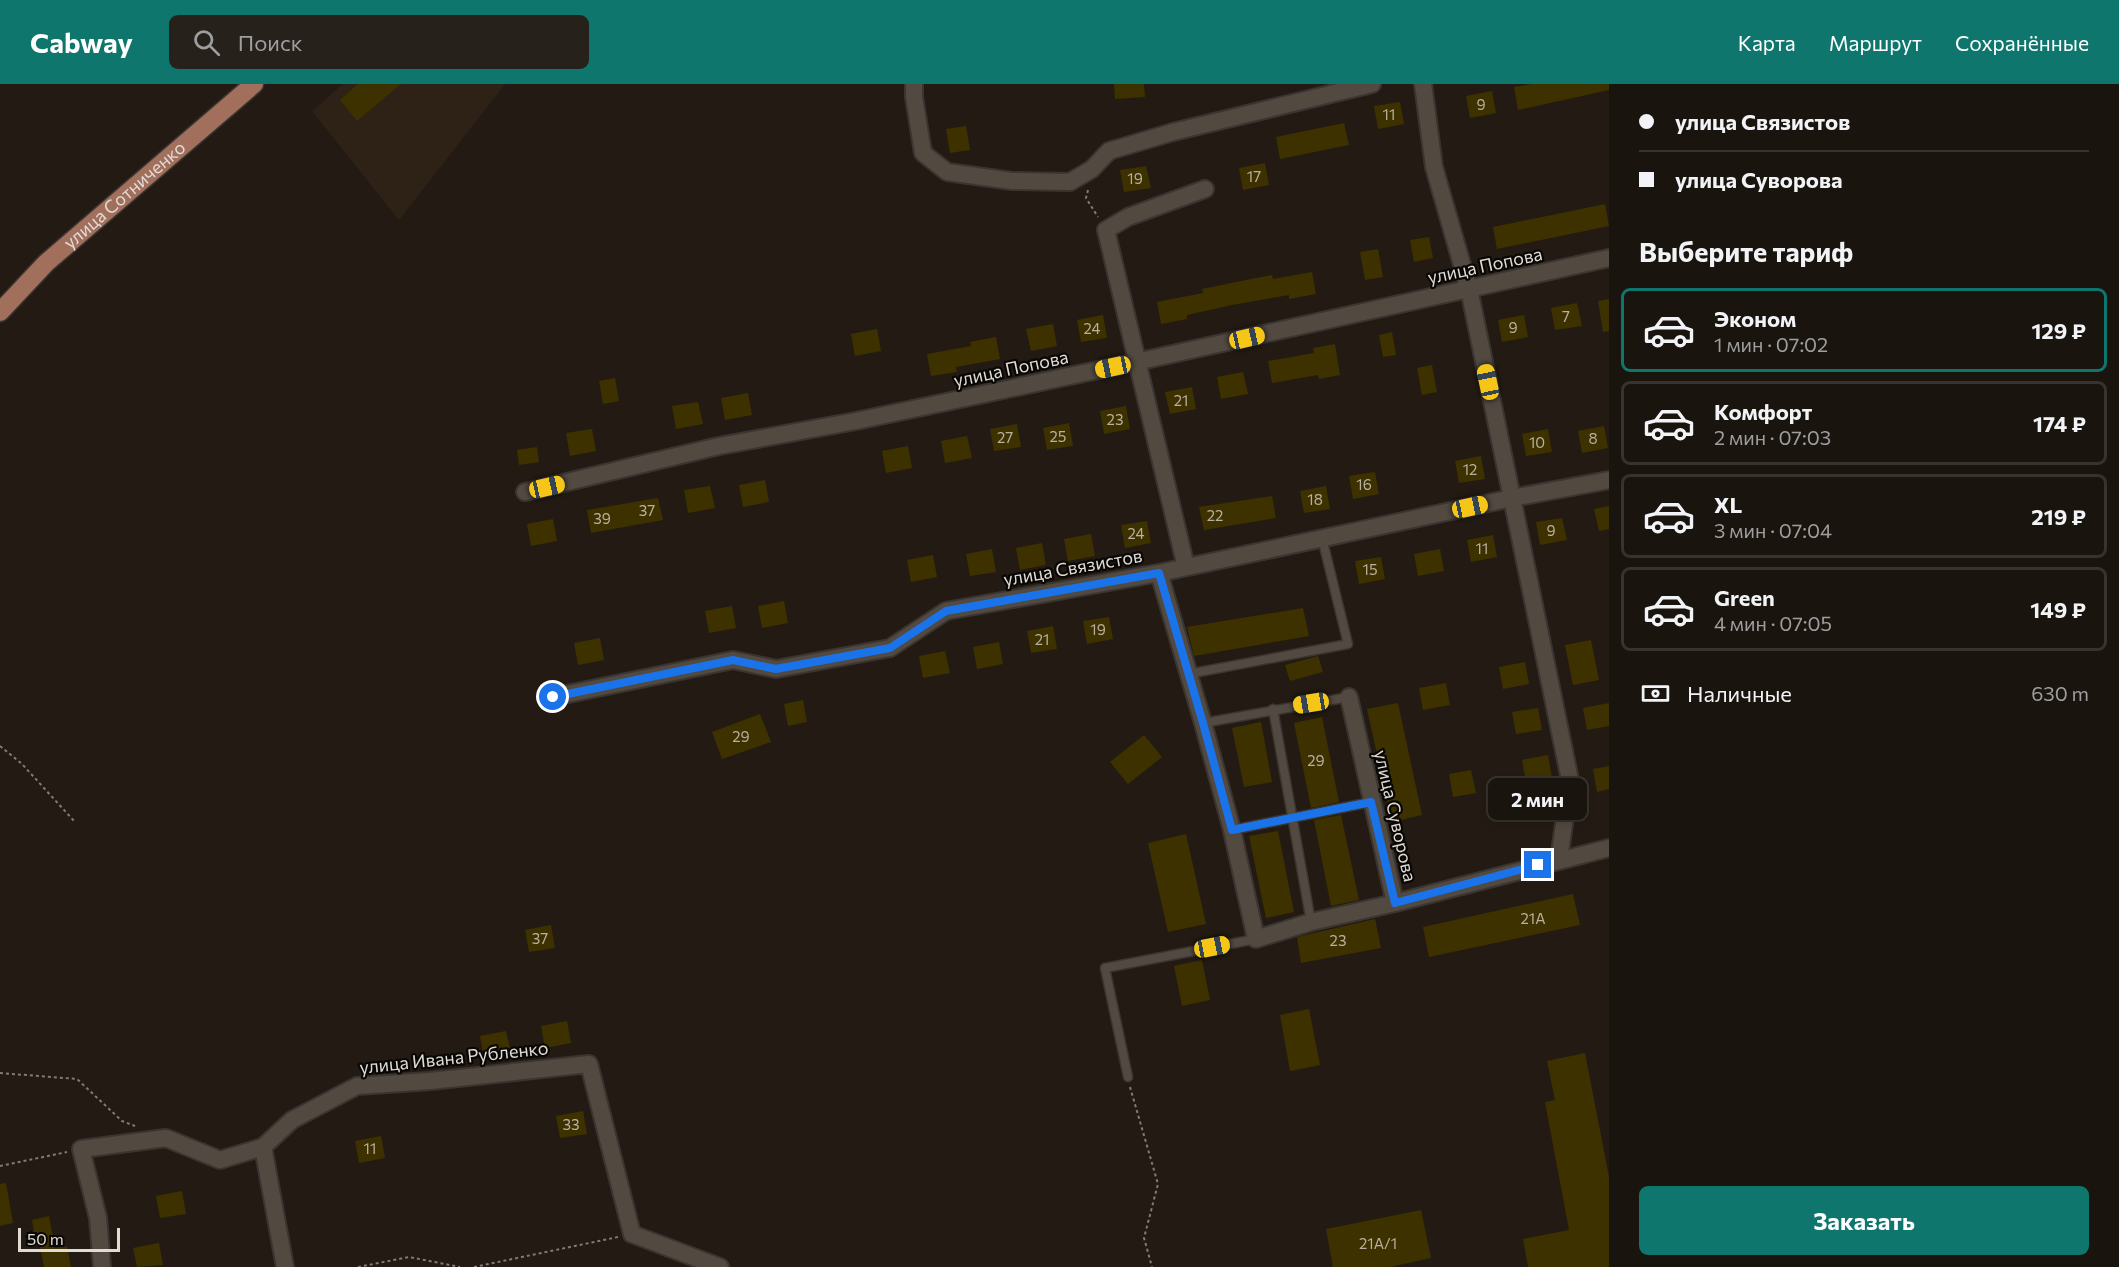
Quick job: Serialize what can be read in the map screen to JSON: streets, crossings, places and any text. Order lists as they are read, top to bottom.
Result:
{
  "streets": {
    "main road": ["улица Сотниченко"],
    "street": [
      "улица Попова",
      "улица Связистов",
      "улица Суворова",
      "улица Ивана Рубленко"
    ]
  },
  "house_numbers": [
    "9",
    "11",
    "17",
    "19",
    "7",
    "9",
    "24",
    "21",
    "23",
    "25",
    "27",
    "8",
    "10",
    "12",
    "16",
    "18",
    "37",
    "22",
    "39",
    "9",
    "24",
    "11",
    "15",
    "19",
    "21",
    "29",
    "29",
    "21А",
    "37",
    "23",
    "33",
    "11",
    "21А/1"
  ],
  "scale_bar": "50 m",
  "page": {
    "header": "Cabway",
    "search": "Поиск",
    "nav": ["Карта", "Маршрут", "Сохранённые"],
    "banner": ["улица Связистов", "улица Суворова"],
    "heading": "Выберите тариф",
    "list": [
      {
        "name": "Эконом",
        "note": "1 мин · 07:02",
        "value": "129 ₽"
      },
      {
        "name": "Комфорт",
        "note": "2 мин · 07:03",
        "value": "174 ₽"
      },
      {
        "name": "XL",
        "note": "3 мин · 07:04",
        "value": "219 ₽"
      },
      {
        "name": "Green",
        "note": "4 мин · 07:05",
        "value": "149 ₽"
      }
    ],
    "pay": ["Наличные", "630 m"],
    "bubble": "2 мин",
    "buttons": "Заказать",
    "scale": "50 m"
  }
}
